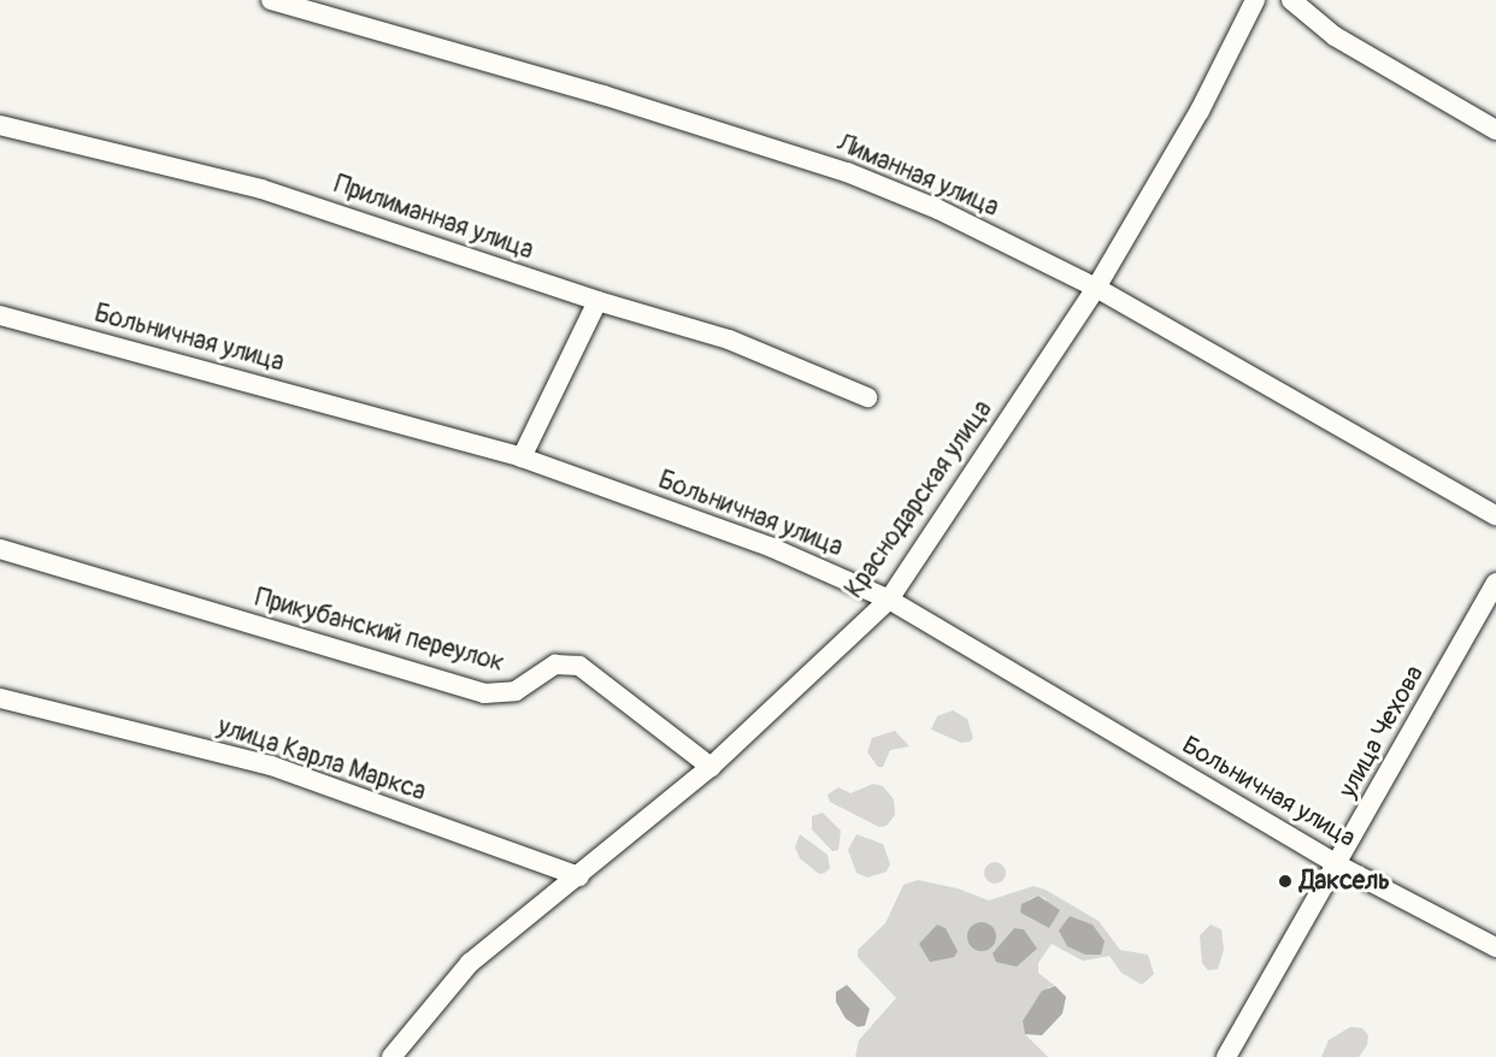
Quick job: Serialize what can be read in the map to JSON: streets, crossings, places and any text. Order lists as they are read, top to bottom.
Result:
{
  "streets": {
    "street": [
      "Лиманная улица",
      "Прилиманная улица",
      "Больничная улица",
      "Краснодарская улица",
      "Прикубанский переулок",
      "улица Чехова",
      "улица Карла Маркса"
    ]
  },
  "crossings": [
    ["Лиманная улица", "Краснодарская улица"],
    ["Больничная улица", "Краснодарская улица"],
    ["Больничная улица", "улица Чехова"],
    ["Краснодарская улица", "Прикубанский переулок"],
    ["Краснодарская улица", "улица Карла Маркса"]
  ],
  "places": ["Даксель"]
}
